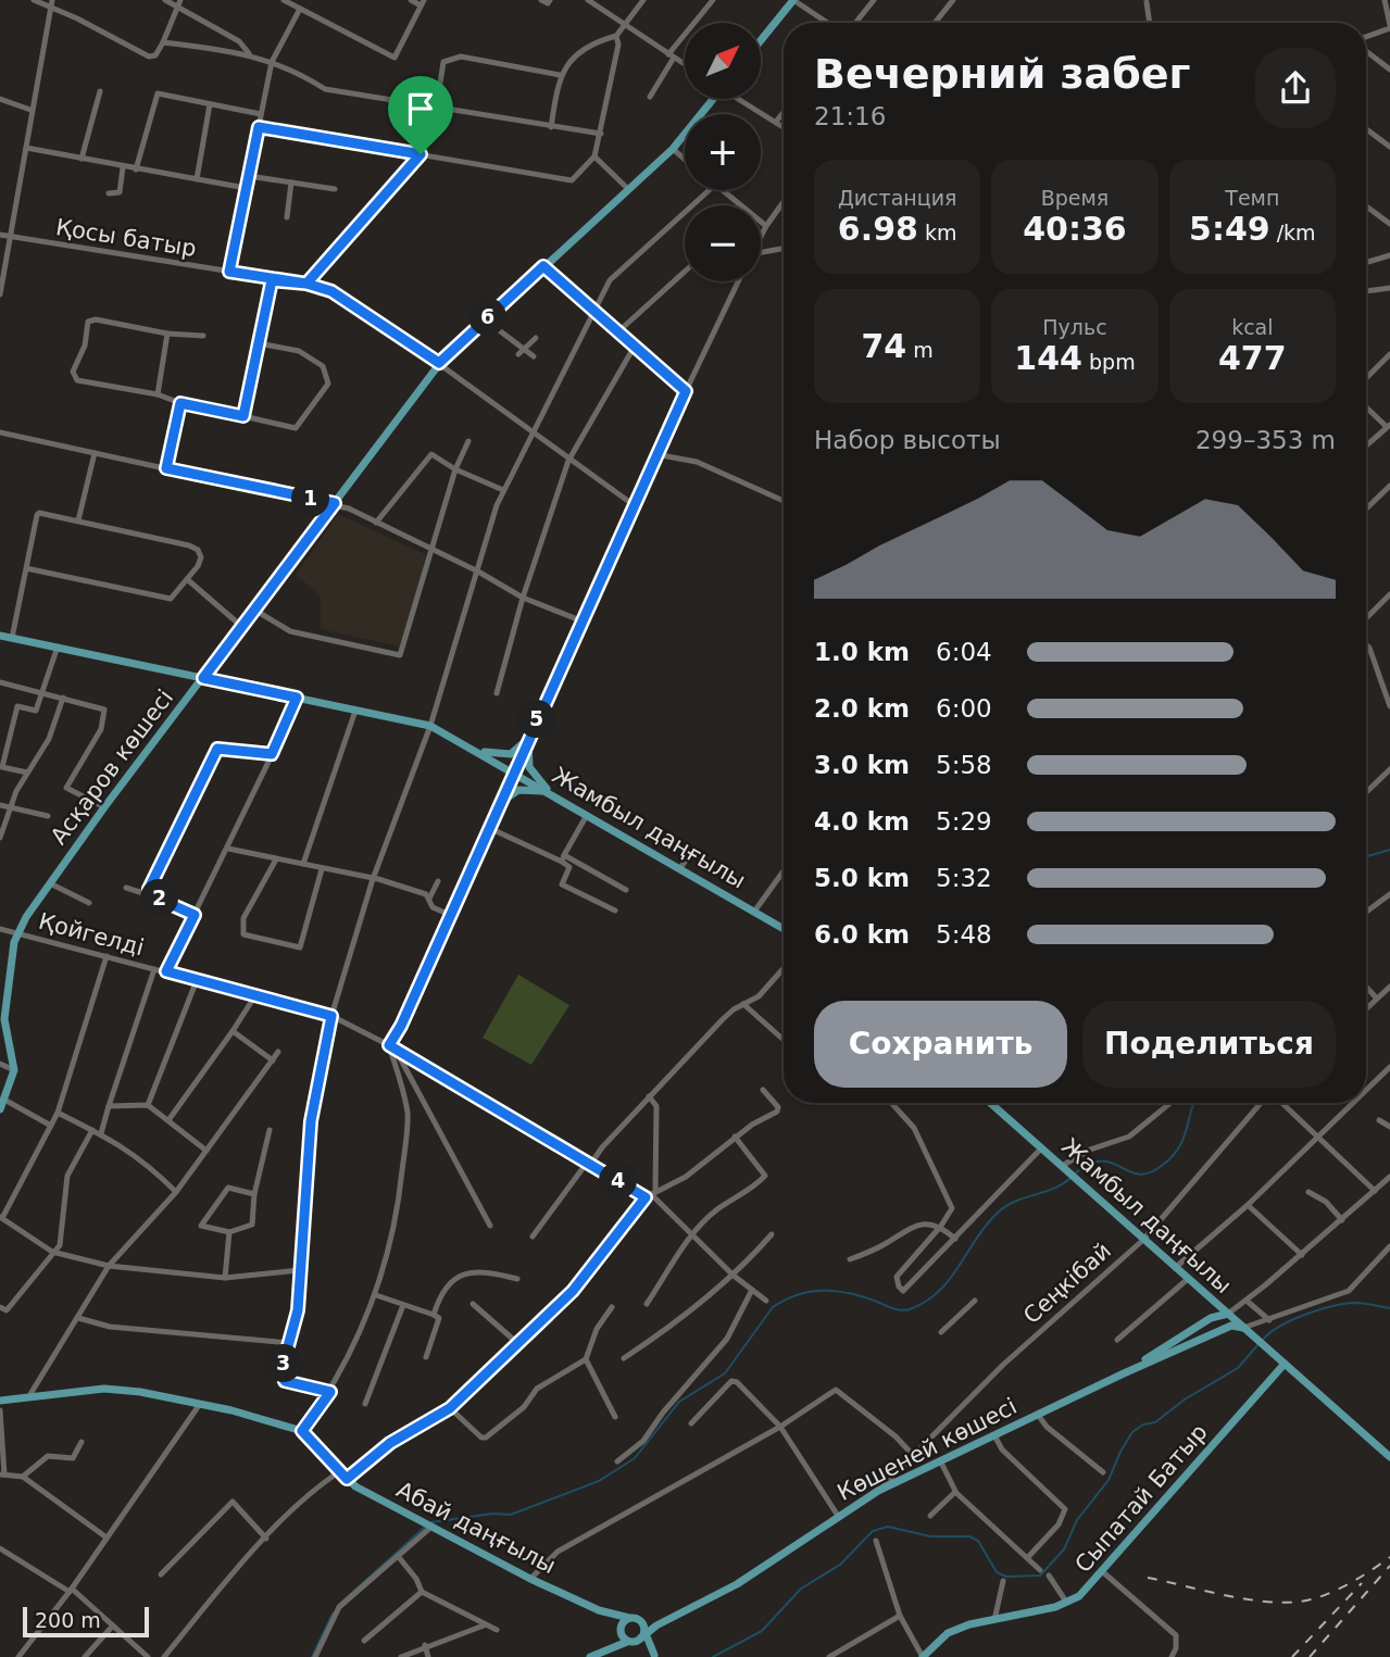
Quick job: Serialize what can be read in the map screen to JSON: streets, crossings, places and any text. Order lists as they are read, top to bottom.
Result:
{
  "streets": {
    "main road": [
      "Асқаров көшесі",
      "Жамбыл даңғылы",
      "Көшеней көшесі",
      "Сыпатай Батыр",
      "Абай даңғылы"
    ],
    "street": ["Қосы батыр", "Қойгелді", "Сеңкібай"]
  },
  "crossings": [
    ["Қосы батыр", "Асқаров көшесі"],
    ["Асқаров көшесі", "Жамбыл даңғылы"],
    ["Асқаров көшесі", "Қойгелді"],
    ["Жамбыл даңғылы", "Сеңкібай"],
    ["Жамбыл даңғылы", "Көшеней көшесі"],
    ["Жамбыл даңғылы", "Сыпатай Батыр"],
    ["Сеңкібай", "Көшеней көшесі"]
  ],
  "scale_bar": "200 m",
  "north": "top right",
  "page": {
    "map_buttons": ["+", "−"],
    "heading": ["Вечерний забег", "21:16"],
    "stats": [
      ["Дистанция", "6.98 km"],
      ["Время", "40:36"],
      ["Темп", "5:49 /km"],
      ["74 m"],
      ["Пульс", "144 bpm"],
      ["kcal", "477"]
    ],
    "pins": [
      "6",
      "1",
      "5",
      "2",
      "4",
      "3"
    ],
    "chart": ["Набор высоты", "299–353 m"],
    "list": [
      {
        "name": "1.0 km",
        "note": "6:04"
      },
      {
        "name": "2.0 km",
        "note": "6:00"
      },
      {
        "name": "3.0 km",
        "note": "5:58"
      },
      {
        "name": "4.0 km",
        "note": "5:29"
      },
      {
        "name": "5.0 km",
        "note": "5:32"
      },
      {
        "name": "6.0 km",
        "note": "5:48"
      }
    ],
    "buttons": ["Сохранить", "Поделиться"],
    "scale": "200 m"
  }
}
